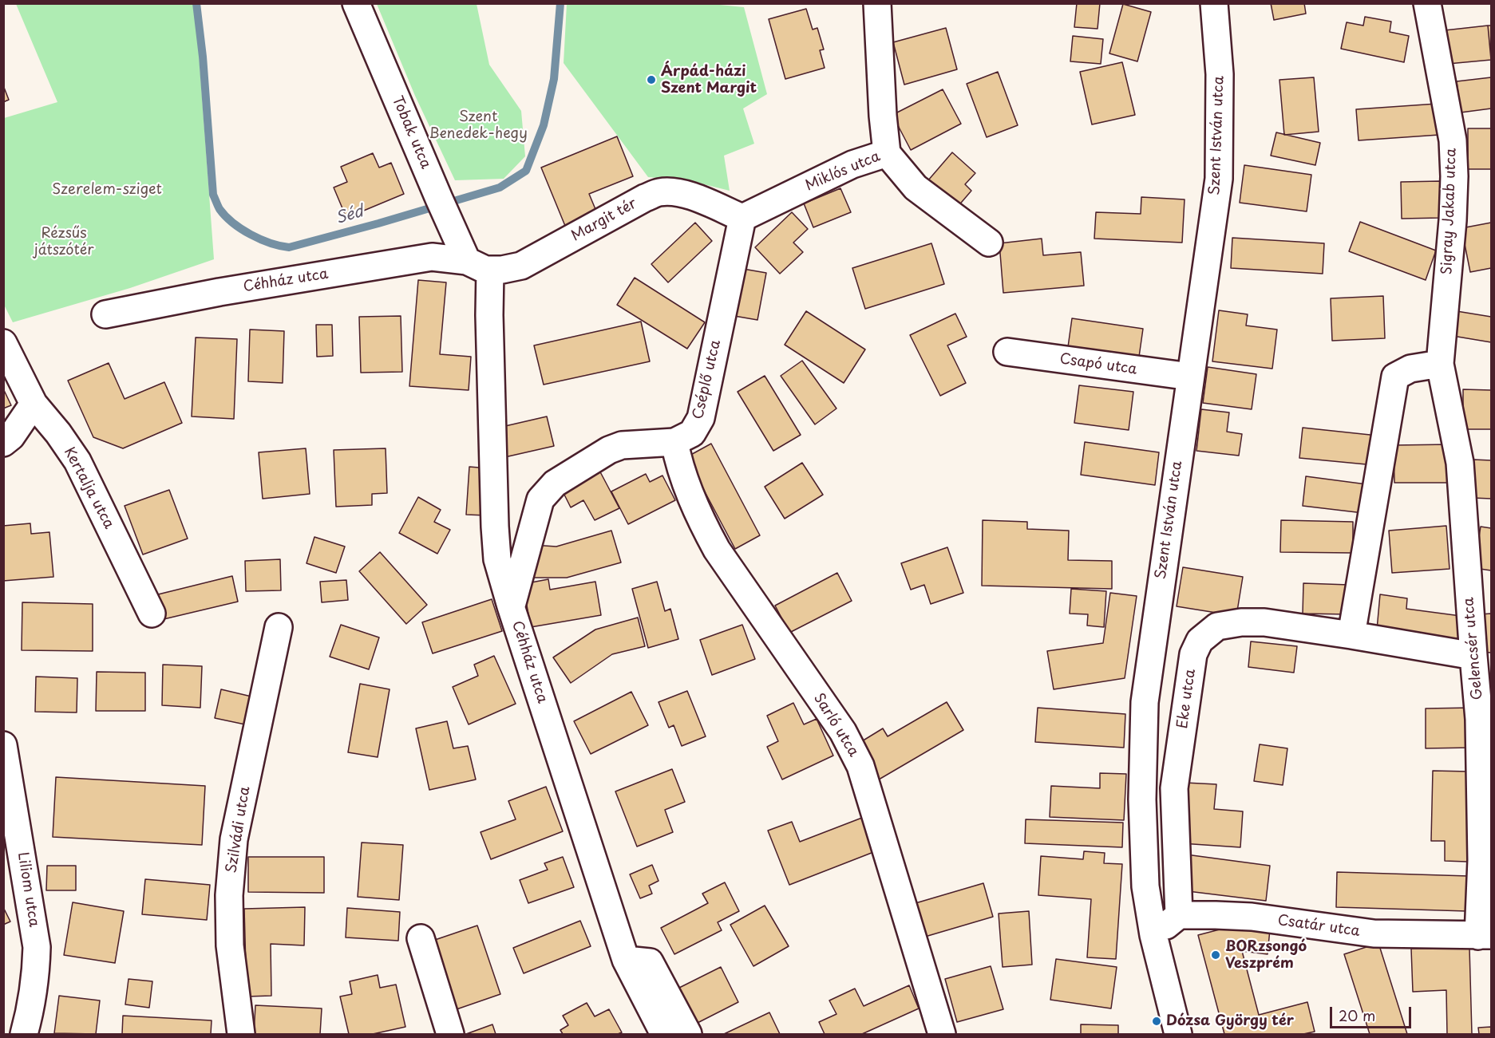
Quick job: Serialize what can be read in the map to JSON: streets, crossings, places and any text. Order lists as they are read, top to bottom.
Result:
{
  "streets": {
    "street": [
      "Tobak utca",
      "Szent István utca",
      "Miklós utca",
      "Sigray Jakab utca",
      "Margit tér",
      "Céhház utca",
      "Csapó utca",
      "Cséplő utca",
      "Kertalja utca",
      "Gelencsér utca",
      "Eke utca",
      "Sarló utca",
      "Szilvádi utca",
      "Liliom utca",
      "Csatár utca"
    ]
  },
  "crossings": [
    ["Tobak utca", "Margit tér"],
    ["Tobak utca", "Céhház utca"],
    ["Szent István utca", "Csapó utca"],
    ["Miklós utca", "Margit tér"],
    ["Miklós utca", "Cséplő utca"],
    ["Sigray Jakab utca", "Gelencsér utca"],
    ["Margit tér", "Céhház utca"],
    ["Margit tér", "Cséplő utca"],
    ["Céhház utca", "Cséplő utca"],
    ["Cséplő utca", "Sarló utca"],
    ["Gelencsér utca", "Eke utca"],
    ["Gelencsér utca", "Csatár utca"],
    ["Eke utca", "Csatár utca"]
  ],
  "water": ["Séd"],
  "parks": ["Szent Benedek-hegy", "Szerelem-sziget", "Rézsűs játszótér"],
  "places": ["Árpád-házi Szent Margit", "BORzsongó Veszprém", "Dózsa György tér"],
  "scale_bar": "20 m"
}
